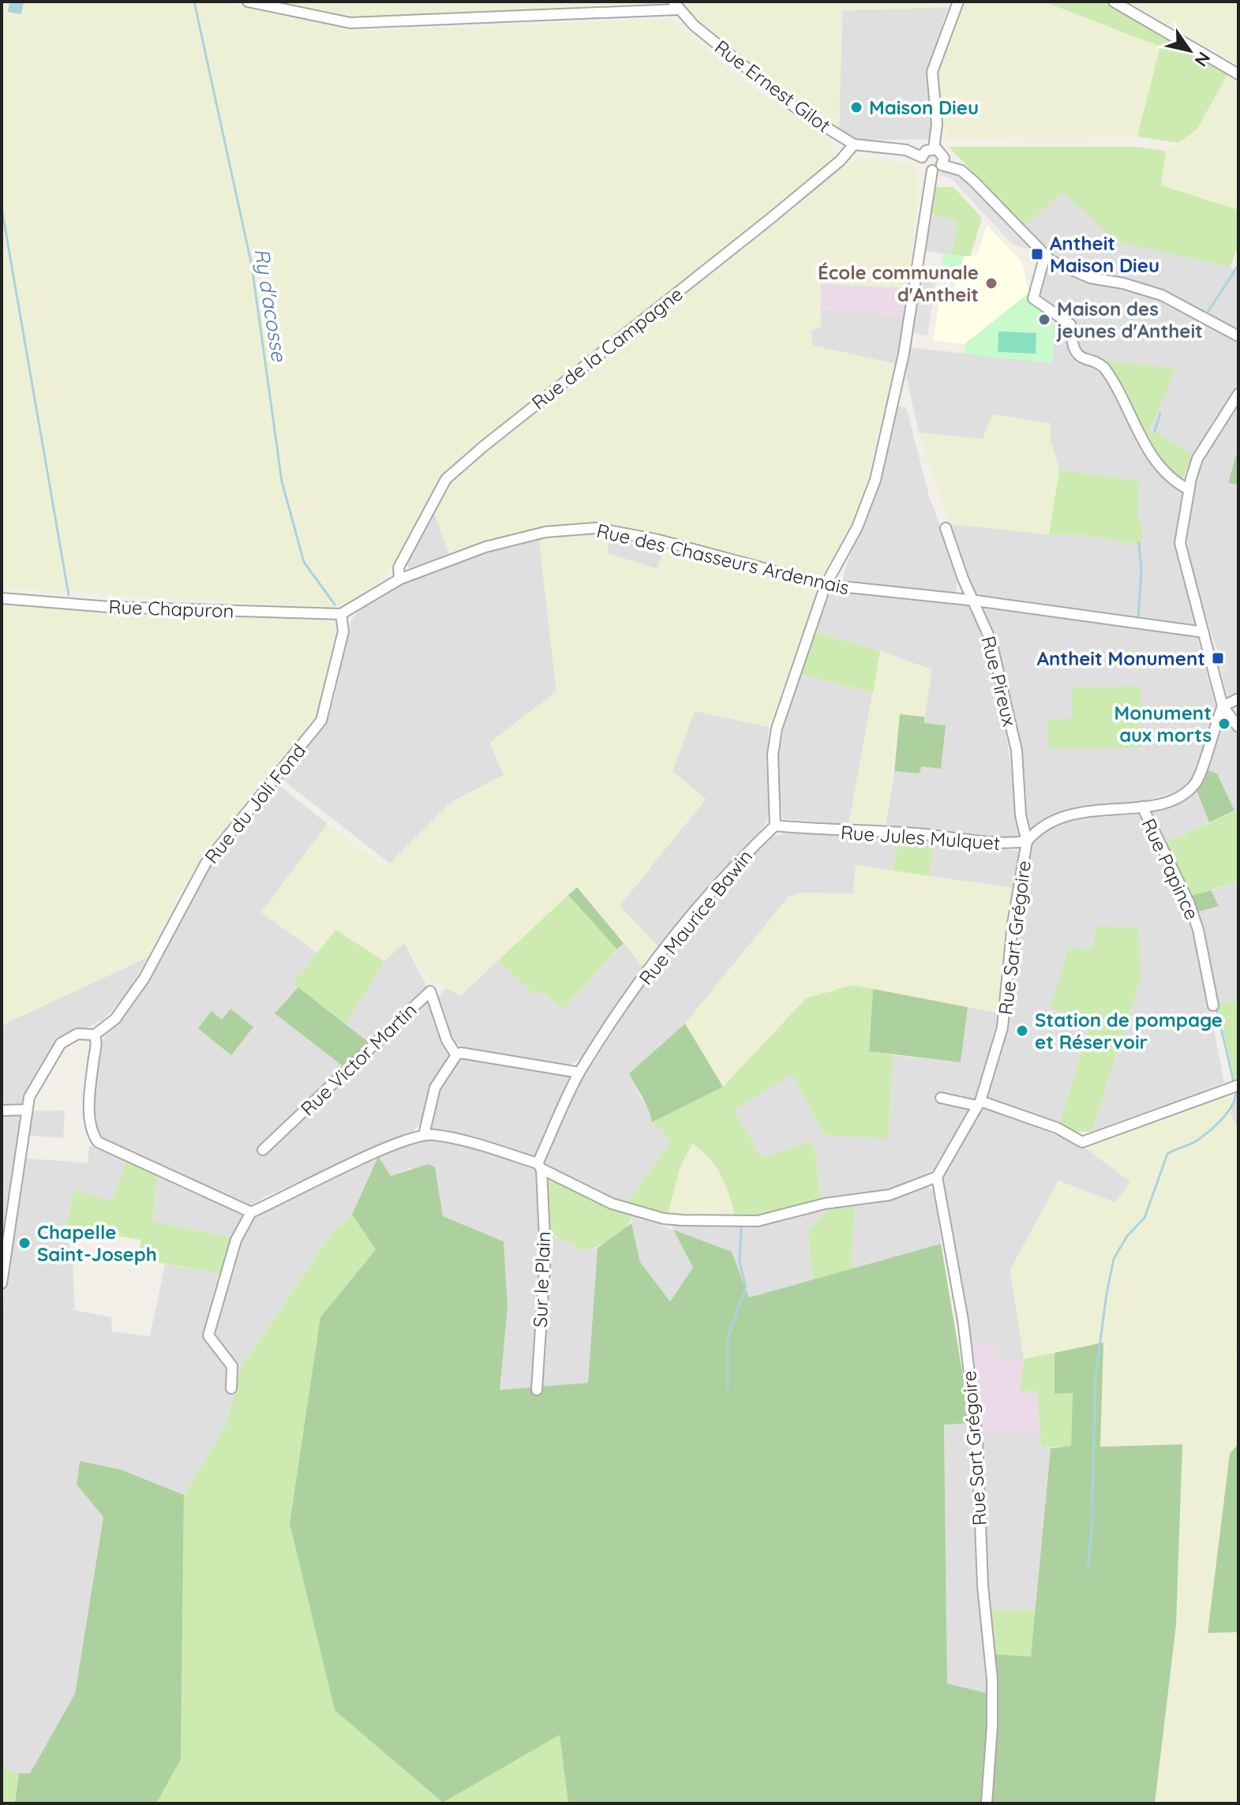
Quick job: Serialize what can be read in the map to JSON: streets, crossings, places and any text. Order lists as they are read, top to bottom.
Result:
{
  "streets": {
    "street": [
      "Rue Ernest Gilot",
      "Rue de la Campagne",
      "Rue des Chasseurs Ardennais",
      "Rue Chapuron",
      "Rue Pireux",
      "Rue du Joli Fond",
      "Rue Jules Mulquet",
      "Rue Papince",
      "Rue Maurice Bawin",
      "Rue Sart Grégoire",
      "Rue Victor Martin",
      "Sur le Plain"
    ]
  },
  "crossings": [
    ["Rue Ernest Gilot", "Rue de la Campagne"],
    ["Rue de la Campagne", "Rue des Chasseurs Ardennais"],
    ["Rue des Chasseurs Ardennais", "Rue Pireux"],
    ["Rue Chapuron", "Rue du Joli Fond"],
    ["Rue Pireux", "Rue Jules Mulquet"],
    ["Rue Pireux", "Rue Sart Grégoire"],
    ["Rue Jules Mulquet", "Rue Papince"],
    ["Rue Jules Mulquet", "Rue Maurice Bawin"],
    ["Rue Jules Mulquet", "Rue Sart Grégoire"],
    ["Rue Maurice Bawin", "Sur le Plain"]
  ],
  "water": ["Ry d'acosse"],
  "places": {
    "other": [
      "Maison Dieu",
      "École communale d'Antheit",
      "Maison des jeunes d'Antheit",
      "Monument aux morts",
      "Station de pompage et Réservoir",
      "Chapelle Saint-Joseph"
    ],
    "transit": ["Antheit Maison Dieu", "Antheit Monument"]
  },
  "north": "bottom right"
}
